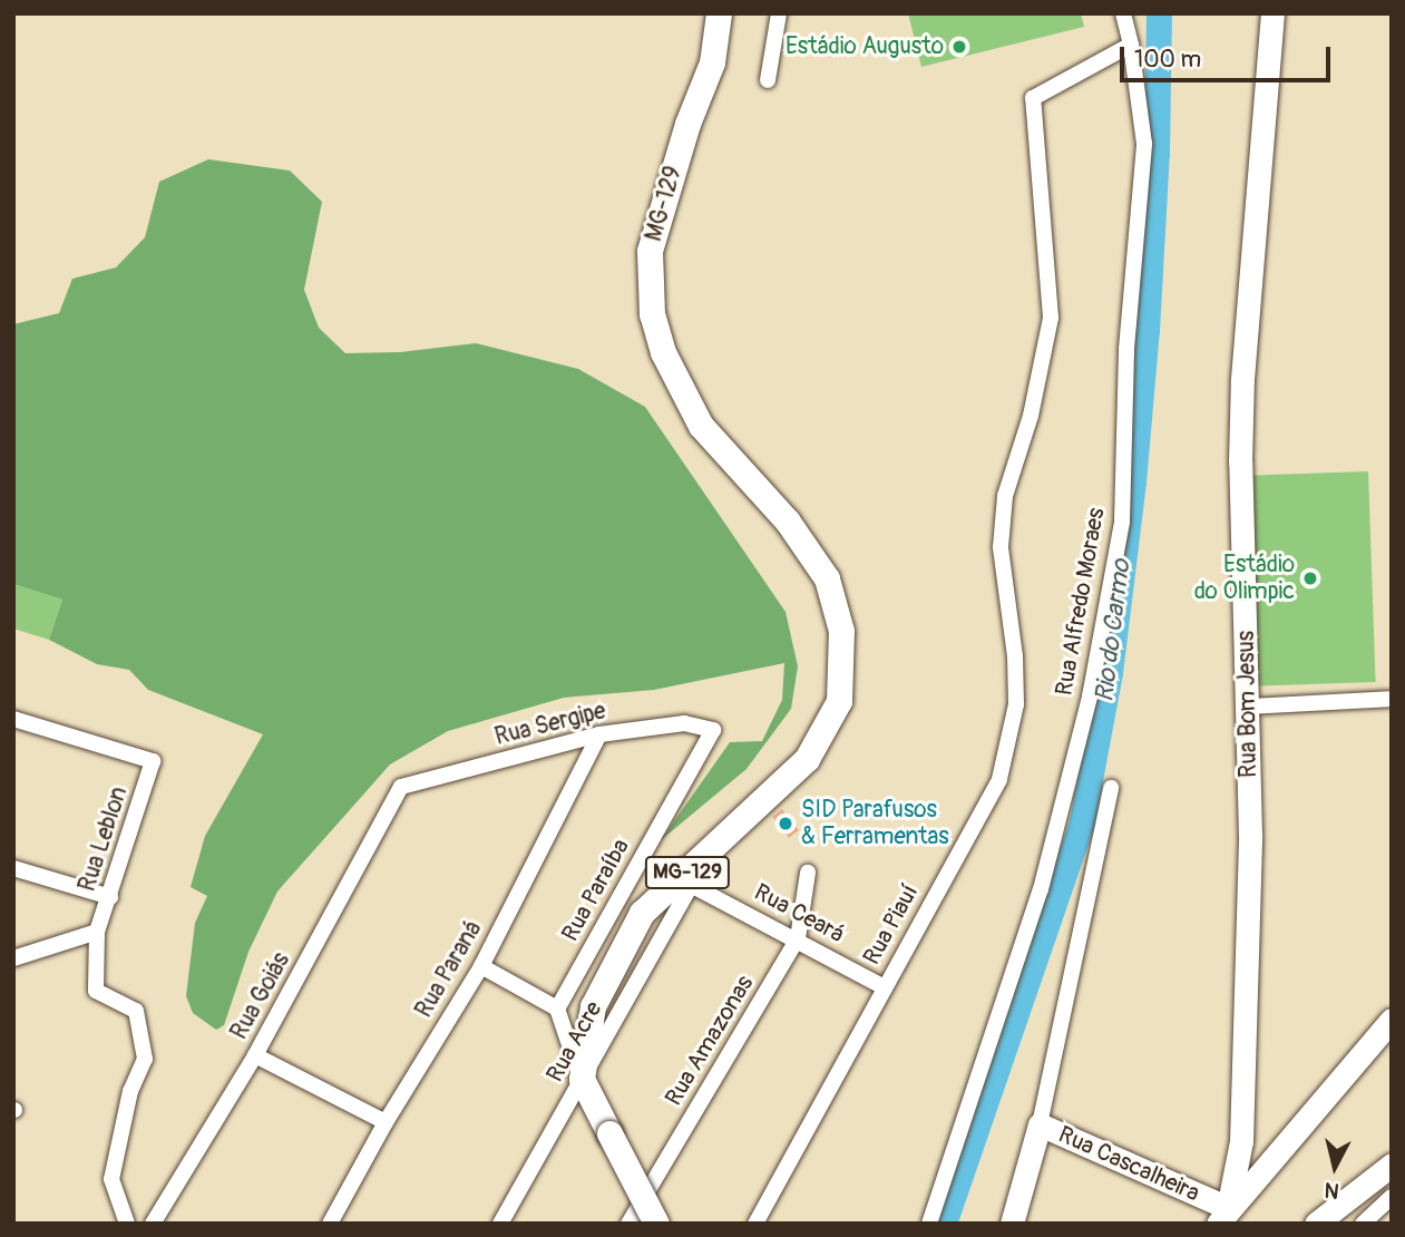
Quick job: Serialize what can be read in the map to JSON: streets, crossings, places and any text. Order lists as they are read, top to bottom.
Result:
{
  "streets": {
    "main road": ["MG-129"],
    "street": [
      "Rua Alfredo Moraes",
      "Rua Bom Jesus",
      "Rua Sergipe",
      "Rua Leblon",
      "Rua Paraíba",
      "Rua Ceará",
      "Rua Piauí",
      "Rua Paraná",
      "Rua Goiás",
      "Rua Amazonas",
      "Rua Acre",
      "Rua Cascalheira"
    ]
  },
  "crossings": [
    ["MG-129", "Rua Acre"],
    ["Rua Alfredo Moraes", "Rua Piauí"],
    ["Rua Bom Jesus", "Rua Cascalheira"],
    ["Rua Sergipe", "Rua Paraíba"],
    ["Rua Sergipe", "Rua Paraná"],
    ["Rua Sergipe", "Rua Goiás"],
    ["Rua Ceará", "Rua Piauí"],
    ["Rua Ceará", "Rua Amazonas"],
    ["Rua Ceará", "Rua Acre"]
  ],
  "water": ["Rio do Carmo"],
  "places": ["Estádio Augusto", "Estádio do Olimpic", "SID Parafusos & Ferramentas"],
  "scale_bar": "100 m",
  "north": "bottom"
}
